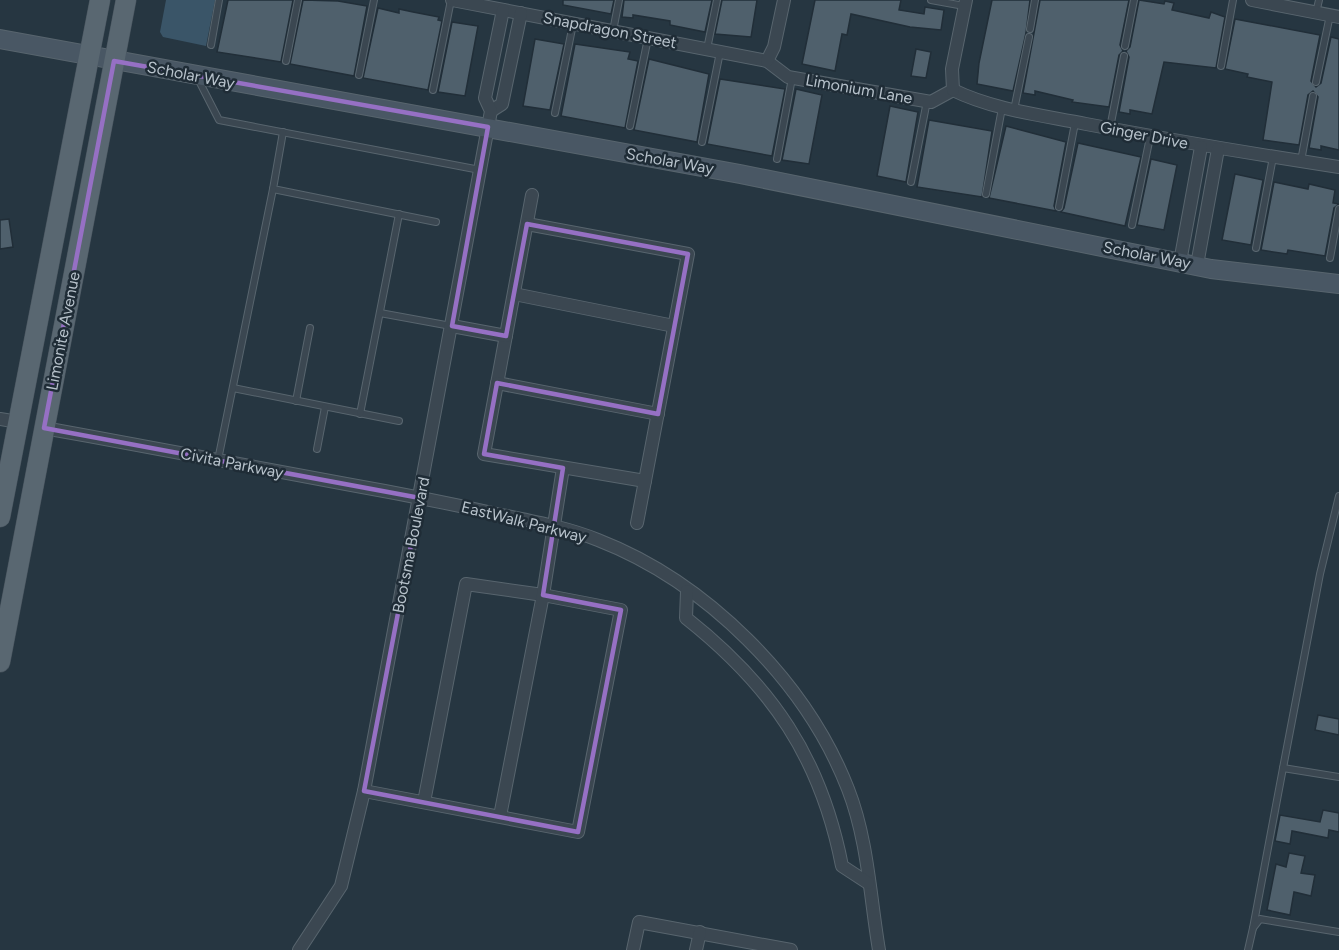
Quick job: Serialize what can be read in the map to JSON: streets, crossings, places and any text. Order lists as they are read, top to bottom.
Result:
{
  "streets": {
    "main road": ["Limonite Avenue"],
    "street": [
      "Snapdragon Street",
      "Scholar Way",
      "Limonium Lane",
      "Ginger Drive",
      "Civita Parkway",
      "EastWalk Parkway",
      "Bootsma Boulevard"
    ]
  },
  "crossings": [
    ["Snapdragon Street", "Limonium Lane"],
    ["Scholar Way", "Limonite Avenue"],
    ["Scholar Way", "Bootsma Boulevard"],
    ["Limonium Lane", "Ginger Drive"],
    ["Limonite Avenue", "Civita Parkway"],
    ["Civita Parkway", "EastWalk Parkway"],
    ["Civita Parkway", "Bootsma Boulevard"],
    ["EastWalk Parkway", "Bootsma Boulevard"]
  ]
}
